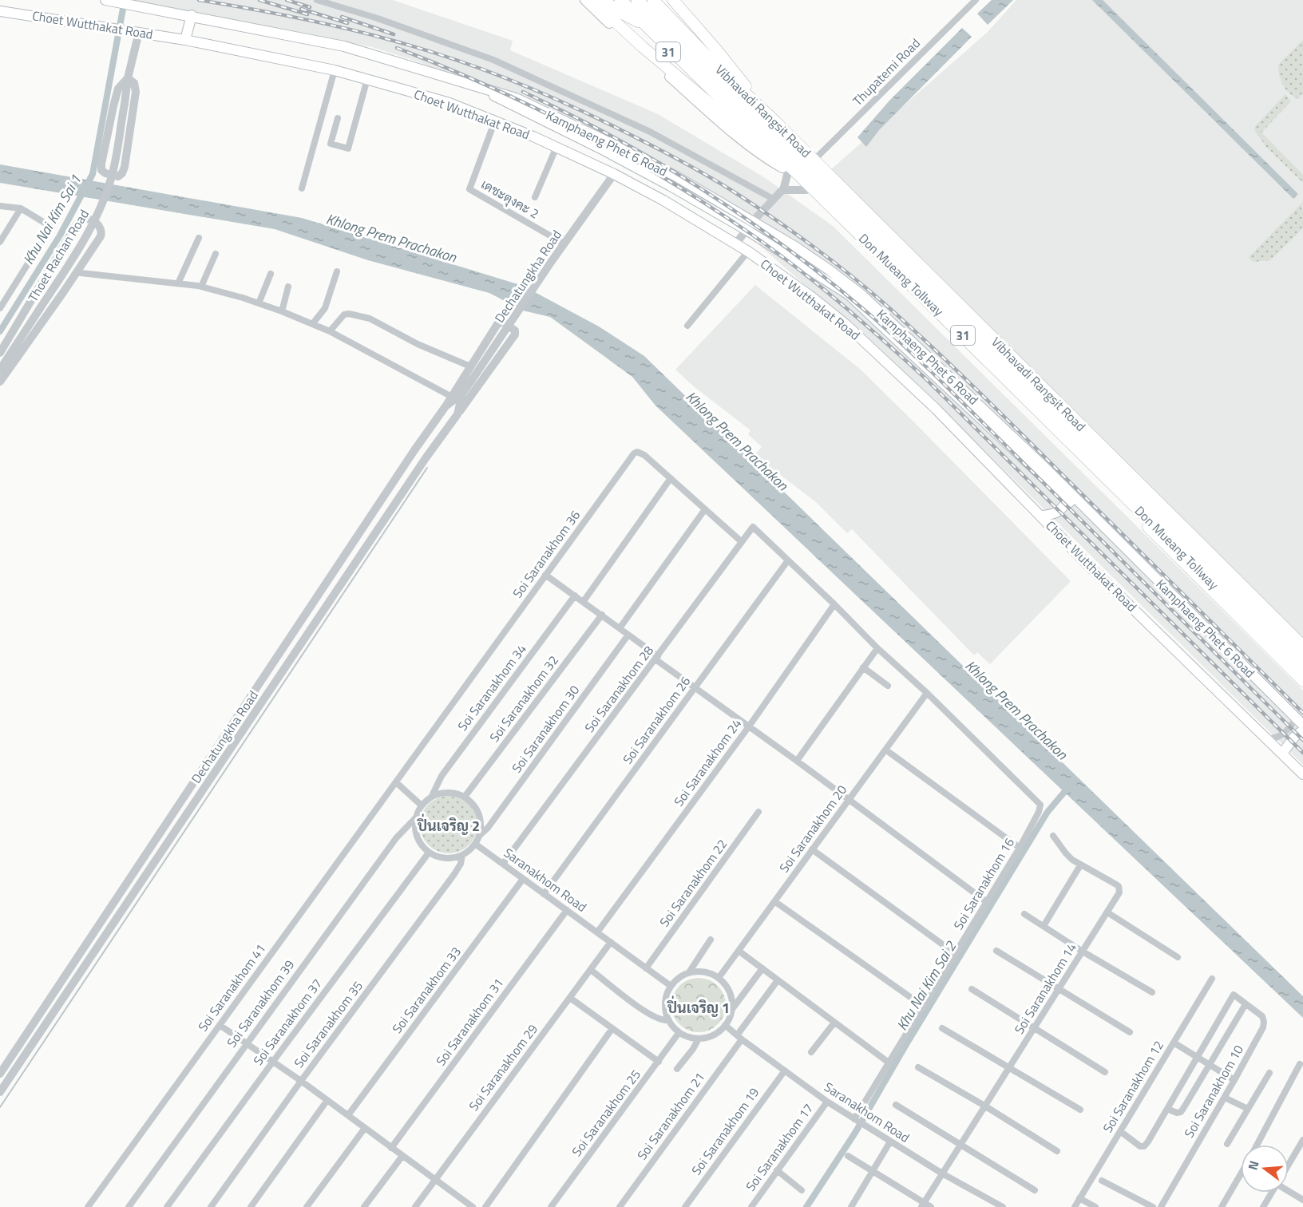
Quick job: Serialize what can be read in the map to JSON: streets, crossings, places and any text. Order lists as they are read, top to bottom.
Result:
{
  "streets": {
    "highway": ["31", "Vibhavadi Rangsit Road", "Don Mueang Tollway"],
    "main road": ["Choet Wutthakat Road", "Kamphaeng Phet 6 Road"],
    "street": [
      "Thupatemi Road",
      "เดชะตุงคะ 2",
      "Thoet Rachan Road",
      "Dechatungkha Road",
      "Soi Saranakhom 36",
      "Soi Saranakhom 34",
      "Soi Saranakhom 28",
      "Soi Saranakhom 32",
      "Soi Saranakhom 26",
      "Soi Saranakhom 30",
      "Soi Saranakhom 24",
      "Soi Saranakhom 20",
      "Saranakhom Road",
      "Soi Saranakhom 22",
      "Soi Saranakhom 16",
      "Soi Saranakhom 41",
      "Soi Saranakhom 14",
      "Soi Saranakhom 33",
      "Soi Saranakhom 39",
      "Soi Saranakhom 37",
      "Soi Saranakhom 31",
      "Soi Saranakhom 35",
      "Soi Saranakhom 29",
      "Soi Saranakhom 12",
      "Soi Saranakhom 10",
      "Soi Saranakhom 25",
      "Soi Saranakhom 21",
      "Soi Saranakhom 19",
      "Soi Saranakhom 17"
    ]
  },
  "crossings": [
    ["Choet Wutthakat Road", "เดชะตุงคะ 2"],
    ["Choet Wutthakat Road", "Thoet Rachan Road"],
    ["Choet Wutthakat Road", "Dechatungkha Road"],
    ["Thupatemi Road", "Vibhavadi Rangsit Road"],
    ["เดชะตุงคะ 2", "Dechatungkha Road"],
    ["Soi Saranakhom 36", "Soi Saranakhom 28"],
    ["Soi Saranakhom 36", "Soi Saranakhom 41"],
    ["Soi Saranakhom 34", "Soi Saranakhom 32"],
    ["Soi Saranakhom 34", "Soi Saranakhom 30"],
    ["Soi Saranakhom 34", "Saranakhom Road"],
    ["Soi Saranakhom 34", "Soi Saranakhom 39"],
    ["Soi Saranakhom 34", "Soi Saranakhom 37"],
    ["Soi Saranakhom 34", "Soi Saranakhom 35"],
    ["Soi Saranakhom 28", "Soi Saranakhom 26"],
    ["Soi Saranakhom 28", "Saranakhom Road"],
    ["Soi Saranakhom 32", "Soi Saranakhom 30"],
    ["Soi Saranakhom 32", "Saranakhom Road"],
    ["Soi Saranakhom 32", "Soi Saranakhom 39"],
    ["Soi Saranakhom 32", "Soi Saranakhom 37"],
    ["Soi Saranakhom 32", "Soi Saranakhom 35"],
    ["Soi Saranakhom 26", "Saranakhom Road"],
    ["Soi Saranakhom 30", "Saranakhom Road"],
    ["Soi Saranakhom 30", "Soi Saranakhom 39"],
    ["Soi Saranakhom 30", "Soi Saranakhom 37"],
    ["Soi Saranakhom 30", "Soi Saranakhom 35"],
    ["Soi Saranakhom 24", "Saranakhom Road"],
    ["Soi Saranakhom 20", "Saranakhom Road"],
    ["Soi Saranakhom 20", "Soi Saranakhom 16"],
    ["Soi Saranakhom 20", "Soi Saranakhom 25"],
    ["Saranakhom Road", "Soi Saranakhom 22"],
    ["Saranakhom Road", "Soi Saranakhom 16"],
    ["Saranakhom Road", "Soi Saranakhom 14"],
    ["Saranakhom Road", "Soi Saranakhom 33"],
    ["Saranakhom Road", "Soi Saranakhom 39"],
    ["Saranakhom Road", "Soi Saranakhom 37"],
    ["Saranakhom Road", "Soi Saranakhom 31"],
    ["Saranakhom Road", "Soi Saranakhom 35"],
    ["Saranakhom Road", "Soi Saranakhom 29"],
    ["Saranakhom Road", "Soi Saranakhom 25"],
    ["Saranakhom Road", "Soi Saranakhom 21"],
    ["Saranakhom Road", "Soi Saranakhom 19"],
    ["Saranakhom Road", "Soi Saranakhom 17"],
    ["Soi Saranakhom 39", "Soi Saranakhom 37"],
    ["Soi Saranakhom 39", "Soi Saranakhom 35"],
    ["Soi Saranakhom 37", "Soi Saranakhom 35"]
  ],
  "districts": ["ปิ่นเจริญ 2", "ปิ่นเจริญ 1"],
  "water": ["Khu Nai Kim Sai 1", "Khlong Prem Prachakon", "Khu Nai Kim Sai 2"],
  "north": "left"
}
